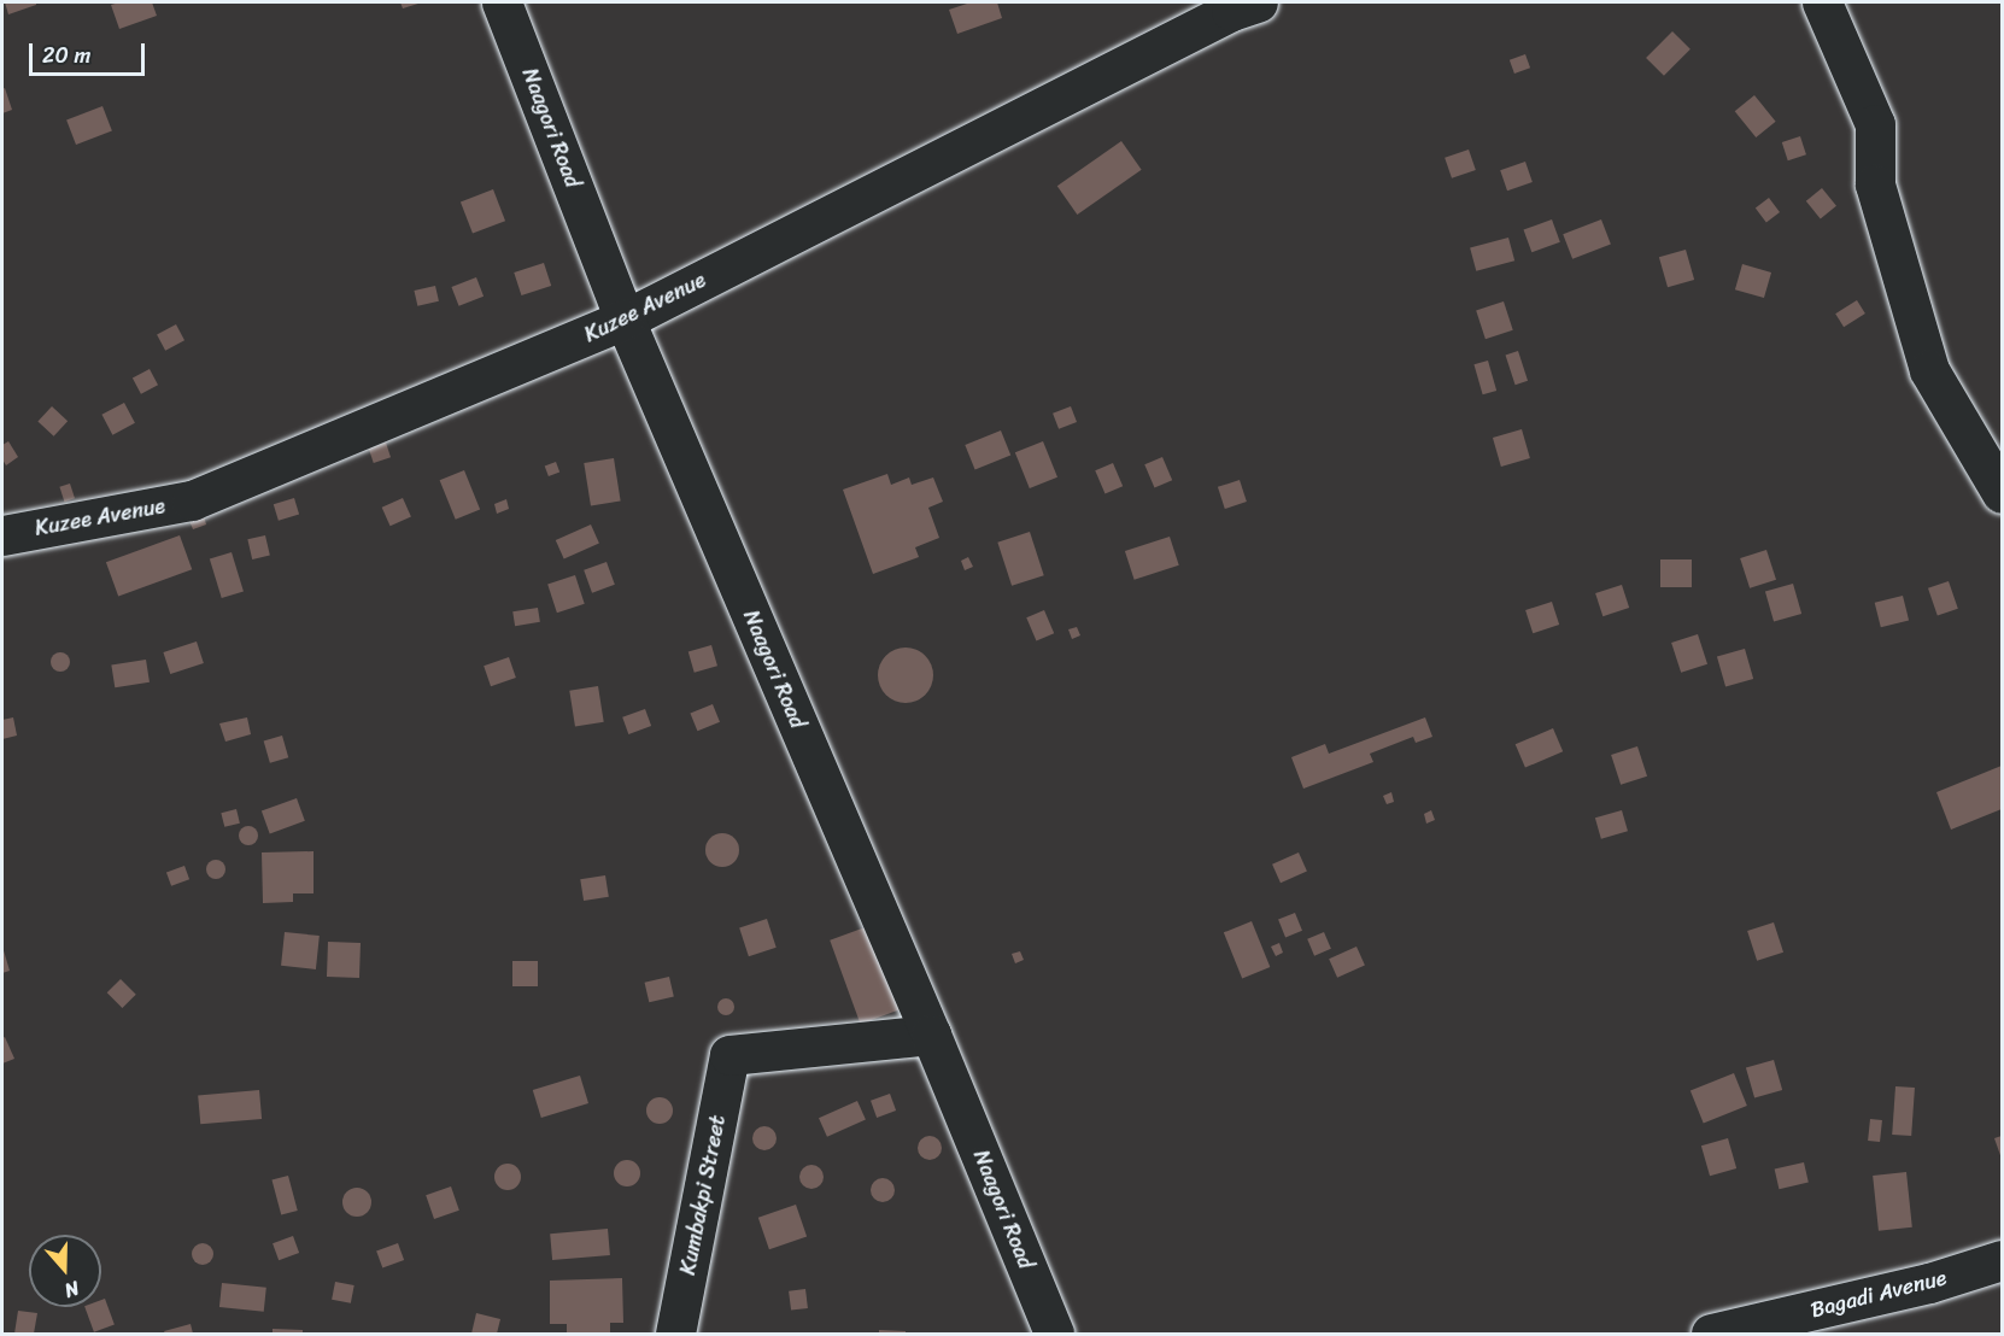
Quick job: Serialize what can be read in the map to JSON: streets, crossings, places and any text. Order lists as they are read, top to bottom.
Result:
{
  "streets": {
    "street": [
      "Naagori Road",
      "Kuzee Avenue",
      "Kumbakpi Street",
      "Bagadi Avenue"
    ]
  },
  "crossings": [
    ["Naagori Road", "Kuzee Avenue"],
    ["Naagori Road", "Kumbakpi Street"]
  ],
  "scale_bar": "20 m",
  "north": "bottom"
}
